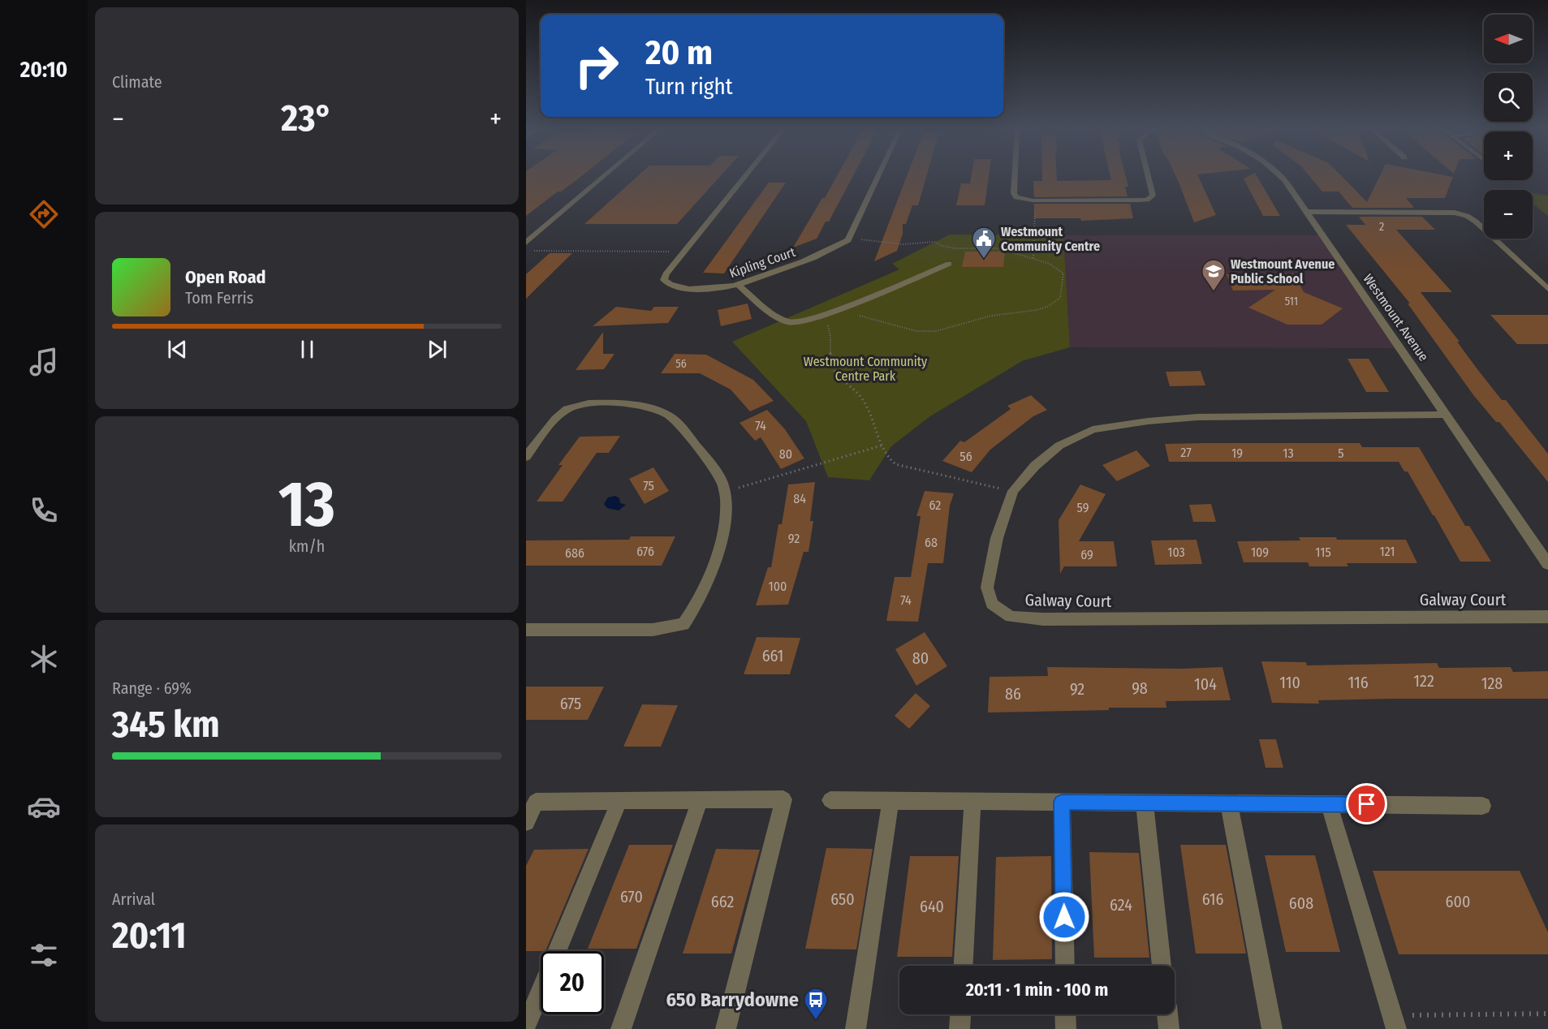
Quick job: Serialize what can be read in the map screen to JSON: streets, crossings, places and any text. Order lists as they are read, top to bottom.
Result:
{
  "streets": {
    "street": ["Kipling Court", "Westmount Avenue", "Galway Court"]
  },
  "crossings": [
    ["Westmount Avenue", "Galway Court"]
  ],
  "parks": ["Westmount Community Centre Park"],
  "places": {
    "public building": ["Westmount Community Centre"],
    "school or university": ["Westmount Avenue Public School"],
    "bus stop": ["650 Barrydowne"]
  },
  "house_numbers": [
    "2",
    "511",
    "56",
    "74",
    "27",
    "19",
    "13",
    "5",
    "80",
    "56",
    "75",
    "84",
    "62",
    "59",
    "92",
    "68",
    "676",
    "121",
    "103",
    "109",
    "115",
    "686",
    "69",
    "100",
    "74",
    "661",
    "80",
    "122",
    "110",
    "116",
    "128",
    "104",
    "98",
    "92",
    "86",
    "675",
    "670",
    "650",
    "616",
    "662",
    "600",
    "608",
    "624",
    "640"
  ],
  "north": "left",
  "page": {
    "tabs": "20:10",
    "tile": [
      "Climate",
      ["13", "km/h"],
      ["Range · 69%", "345 km"],
      ["Arrival", "20:11"]
    ],
    "map_buttons": ["+", "−"],
    "turn": ["20 m", "Turn right"],
    "heat": ["−", "23°", "+"],
    "song": ["Open Road", "Tom Ferris"],
    "limit": "20",
    "trip": "20:11 · 1 min · 100 m"
  }
}
